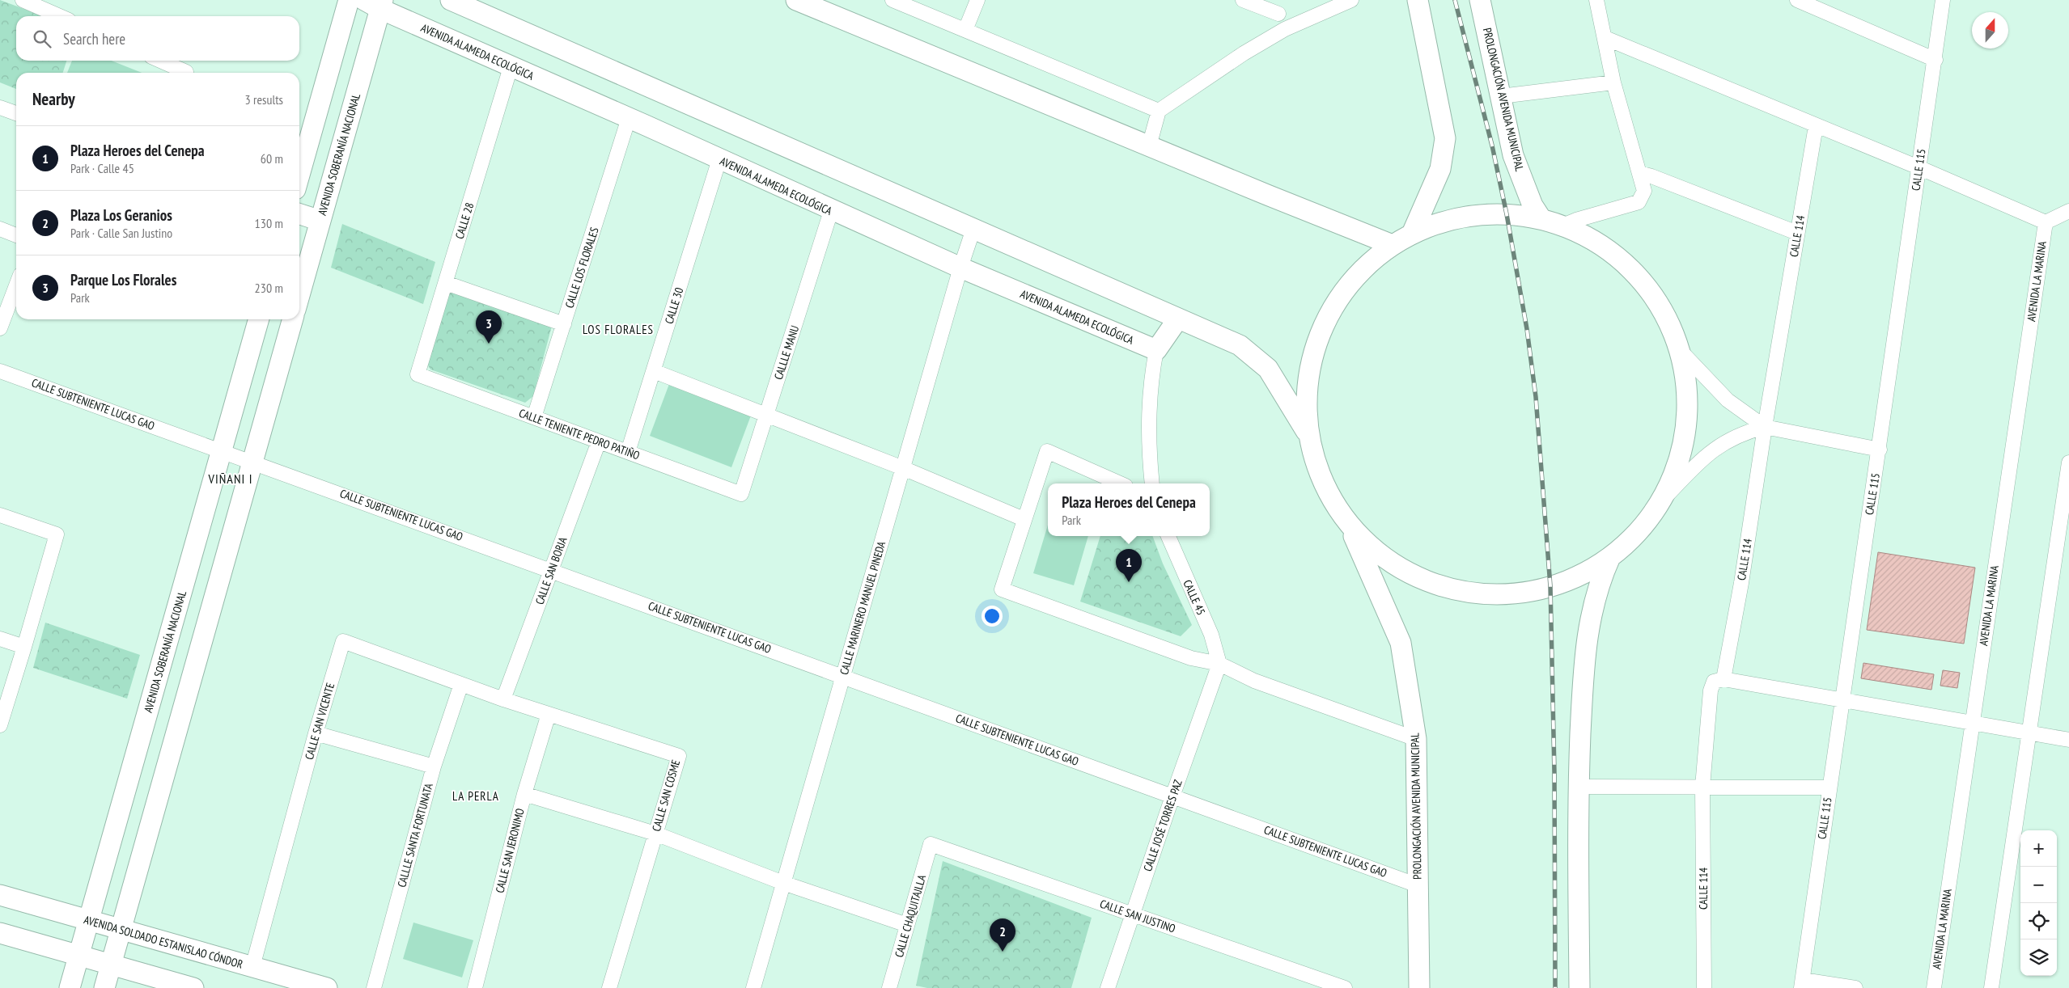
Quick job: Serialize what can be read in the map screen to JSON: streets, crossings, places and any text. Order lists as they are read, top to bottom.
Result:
{
  "streets": {
    "street": [
      "AVENIDA ALAMEDA ECOLÓGICA",
      "PROLONGACIÓN AVENIDA MUNICIPAL",
      "AVENIDA SOBERANÍA NACIONAL",
      "CALLE 115",
      "CALLE 28",
      "CALLE 114",
      "CALLE LOS FLORALES",
      "AVENIDA LA MARINA",
      "CALLE 30",
      "CALLLE MANU",
      "CALLE SUBTENIENTE LUCAS GAO",
      "CALLE TENIENTE PEDRO PATIÑO",
      "CALLE SAN BORJA",
      "CALLE 45",
      "CALLE MARINERO MANUEL PINEDA",
      "CALLE SAN VICENTE",
      "CALLE SAN COSME",
      "CALLE JOSÉ TORRES PAZ",
      "CALLLE SANTA FORTUNATA",
      "CALLE SAN JERONIMO",
      "CALLE CHAQUITAJLLA",
      "CALLE SAN JUSTINO",
      "AVENIDA SOLDADO ESTANISLAO CÓNDOR"
    ]
  },
  "crossings": [
    ["AVENIDA ALAMEDA ECOLÓGICA", "AVENIDA SOBERANÍA NACIONAL"],
    ["AVENIDA ALAMEDA ECOLÓGICA", "CALLE 28"],
    ["AVENIDA ALAMEDA ECOLÓGICA", "CALLE LOS FLORALES"],
    ["AVENIDA ALAMEDA ECOLÓGICA", "CALLE 30"],
    ["AVENIDA ALAMEDA ECOLÓGICA", "CALLLE MANU"],
    ["AVENIDA ALAMEDA ECOLÓGICA", "CALLE MARINERO MANUEL PINEDA"],
    ["PROLONGACIÓN AVENIDA MUNICIPAL", "CALLE SUBTENIENTE LUCAS GAO"],
    ["AVENIDA SOBERANÍA NACIONAL", "CALLE SUBTENIENTE LUCAS GAO"],
    ["AVENIDA SOBERANÍA NACIONAL", "AVENIDA SOLDADO ESTANISLAO CÓNDOR"],
    ["CALLE 28", "CALLE TENIENTE PEDRO PATIÑO"],
    ["CALLE LOS FLORALES", "CALLE TENIENTE PEDRO PATIÑO"],
    ["CALLE 30", "CALLE TENIENTE PEDRO PATIÑO"],
    ["CALLLE MANU", "CALLE TENIENTE PEDRO PATIÑO"],
    ["CALLE SUBTENIENTE LUCAS GAO", "CALLE SAN BORJA"],
    ["CALLE SUBTENIENTE LUCAS GAO", "CALLE MARINERO MANUEL PINEDA"],
    ["CALLE SUBTENIENTE LUCAS GAO", "CALLE JOSÉ TORRES PAZ"],
    ["CALLE TENIENTE PEDRO PATIÑO", "CALLE SAN BORJA"],
    ["CALLE SAN BORJA", "CALLE SAN VICENTE"],
    ["CALLE SAN BORJA", "CALLE SAN COSME"],
    ["CALLE 45", "CALLE JOSÉ TORRES PAZ"],
    ["CALLE SAN VICENTE", "CALLE SAN COSME"],
    ["CALLE SAN VICENTE", "CALLLE SANTA FORTUNATA"],
    ["CALLE SAN VICENTE", "AVENIDA SOLDADO ESTANISLAO CÓNDOR"],
    ["CALLE SAN COSME", "CALLE SAN JERONIMO"],
    ["CALLE JOSÉ TORRES PAZ", "CALLE SAN JUSTINO"],
    ["CALLE CHAQUITAJLLA", "CALLE SAN JUSTINO"]
  ],
  "districts": ["LOS FLORALES", "VIÑANI I", "LA PERLA"],
  "north": "top",
  "page": {
    "search": "Search here",
    "heading": ["Nearby", "3 results"],
    "list": [
      {
        "mark": "1",
        "name": "Plaza Heroes del Cenepa",
        "note": "Park · Calle 45",
        "value": "60 m"
      },
      {
        "mark": "2",
        "name": "Plaza Los Geranios",
        "note": "Park · Calle San Justino",
        "value": "130 m"
      },
      {
        "mark": "3",
        "name": "Parque Los Florales",
        "note": "Park",
        "value": "230 m"
      }
    ],
    "pins": ["3", "1", "2"],
    "popup": ["Plaza Heroes del Cenepa", "Park"],
    "map_buttons": ["+", "−"]
  }
}
